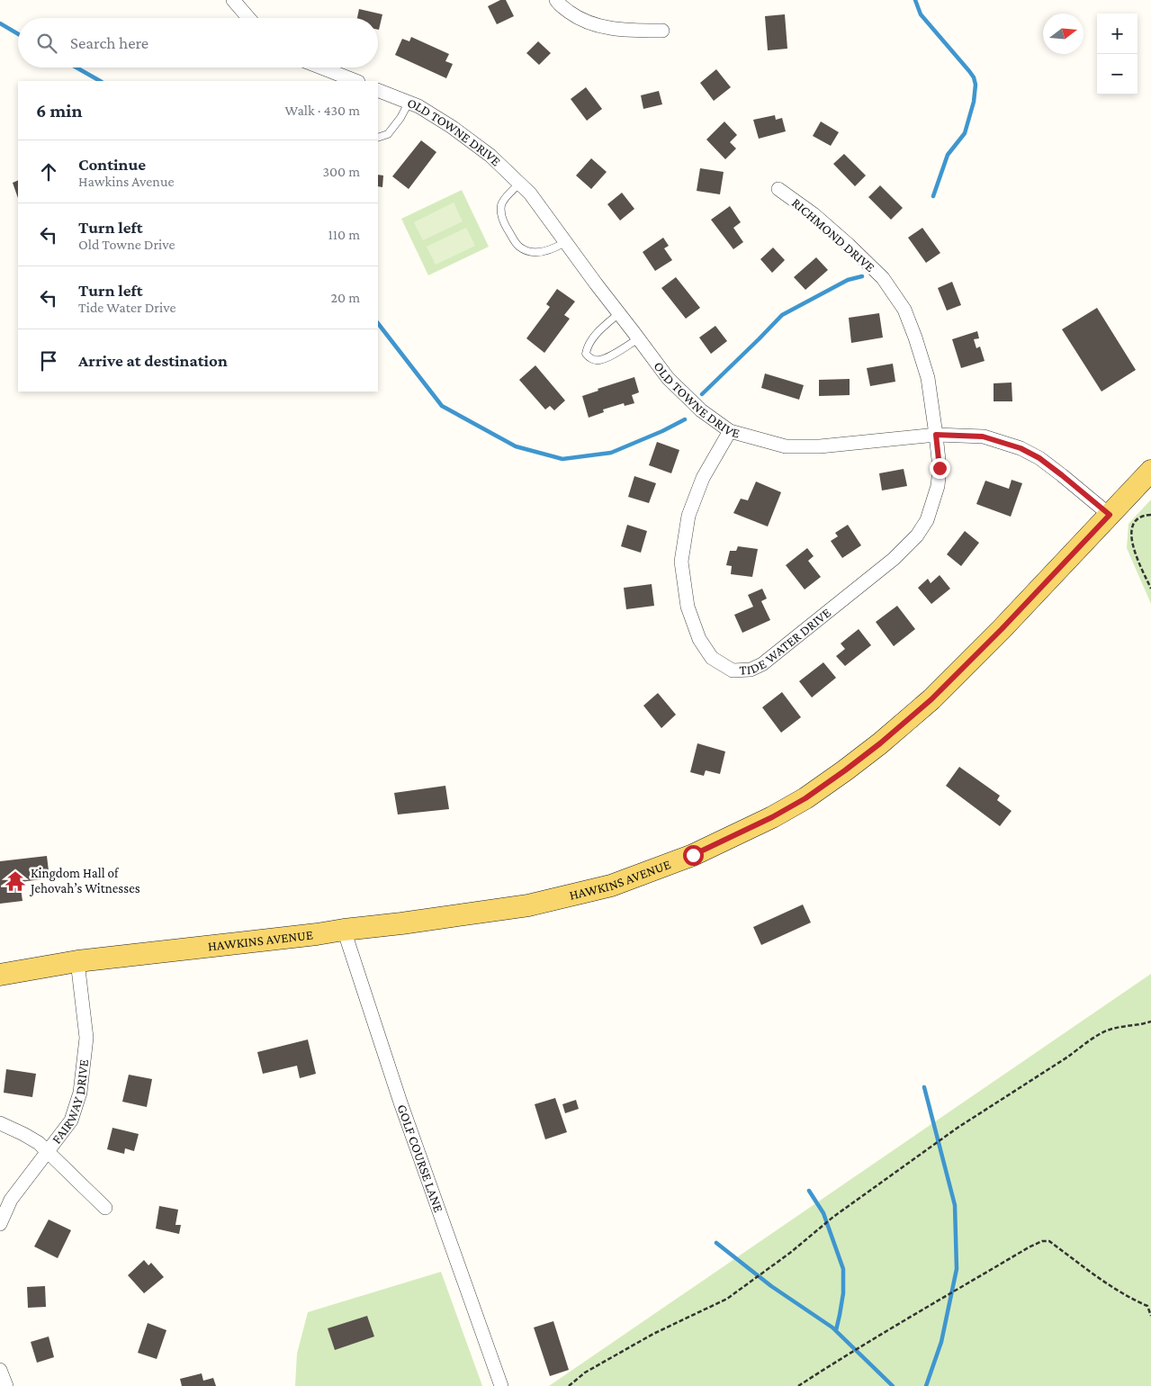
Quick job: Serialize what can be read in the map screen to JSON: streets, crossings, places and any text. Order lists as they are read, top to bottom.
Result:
{
  "streets": {
    "main road": ["HAWKINS AVENUE"],
    "street": [
      "OLD TOWNE DRIVE",
      "RICHMOND DRIVE",
      "TIDE WATER DRIVE",
      "FAIRWAY DRIVE",
      "GOLF COURSE LANE"
    ]
  },
  "crossings": [
    ["OLD TOWNE DRIVE", "RICHMOND DRIVE"],
    ["OLD TOWNE DRIVE", "TIDE WATER DRIVE"],
    ["OLD TOWNE DRIVE", "HAWKINS AVENUE"],
    ["RICHMOND DRIVE", "TIDE WATER DRIVE"],
    ["HAWKINS AVENUE", "FAIRWAY DRIVE"],
    ["HAWKINS AVENUE", "GOLF COURSE LANE"]
  ],
  "places": {
    "temple": ["Kingdom Hall of Jehovah’s Witnesses"]
  },
  "north": "right",
  "page": {
    "map_buttons": ["+", "−"],
    "search": "Search here",
    "heading": ["6 min", "Walk · 430 m"],
    "list": [
      ["Continue", "Hawkins Avenue", "300 m"],
      ["Turn left", "Old Towne Drive", "110 m"],
      ["Turn left", "Tide Water Drive", "20 m"],
      "Arrive at destination"
    ]
  }
}
